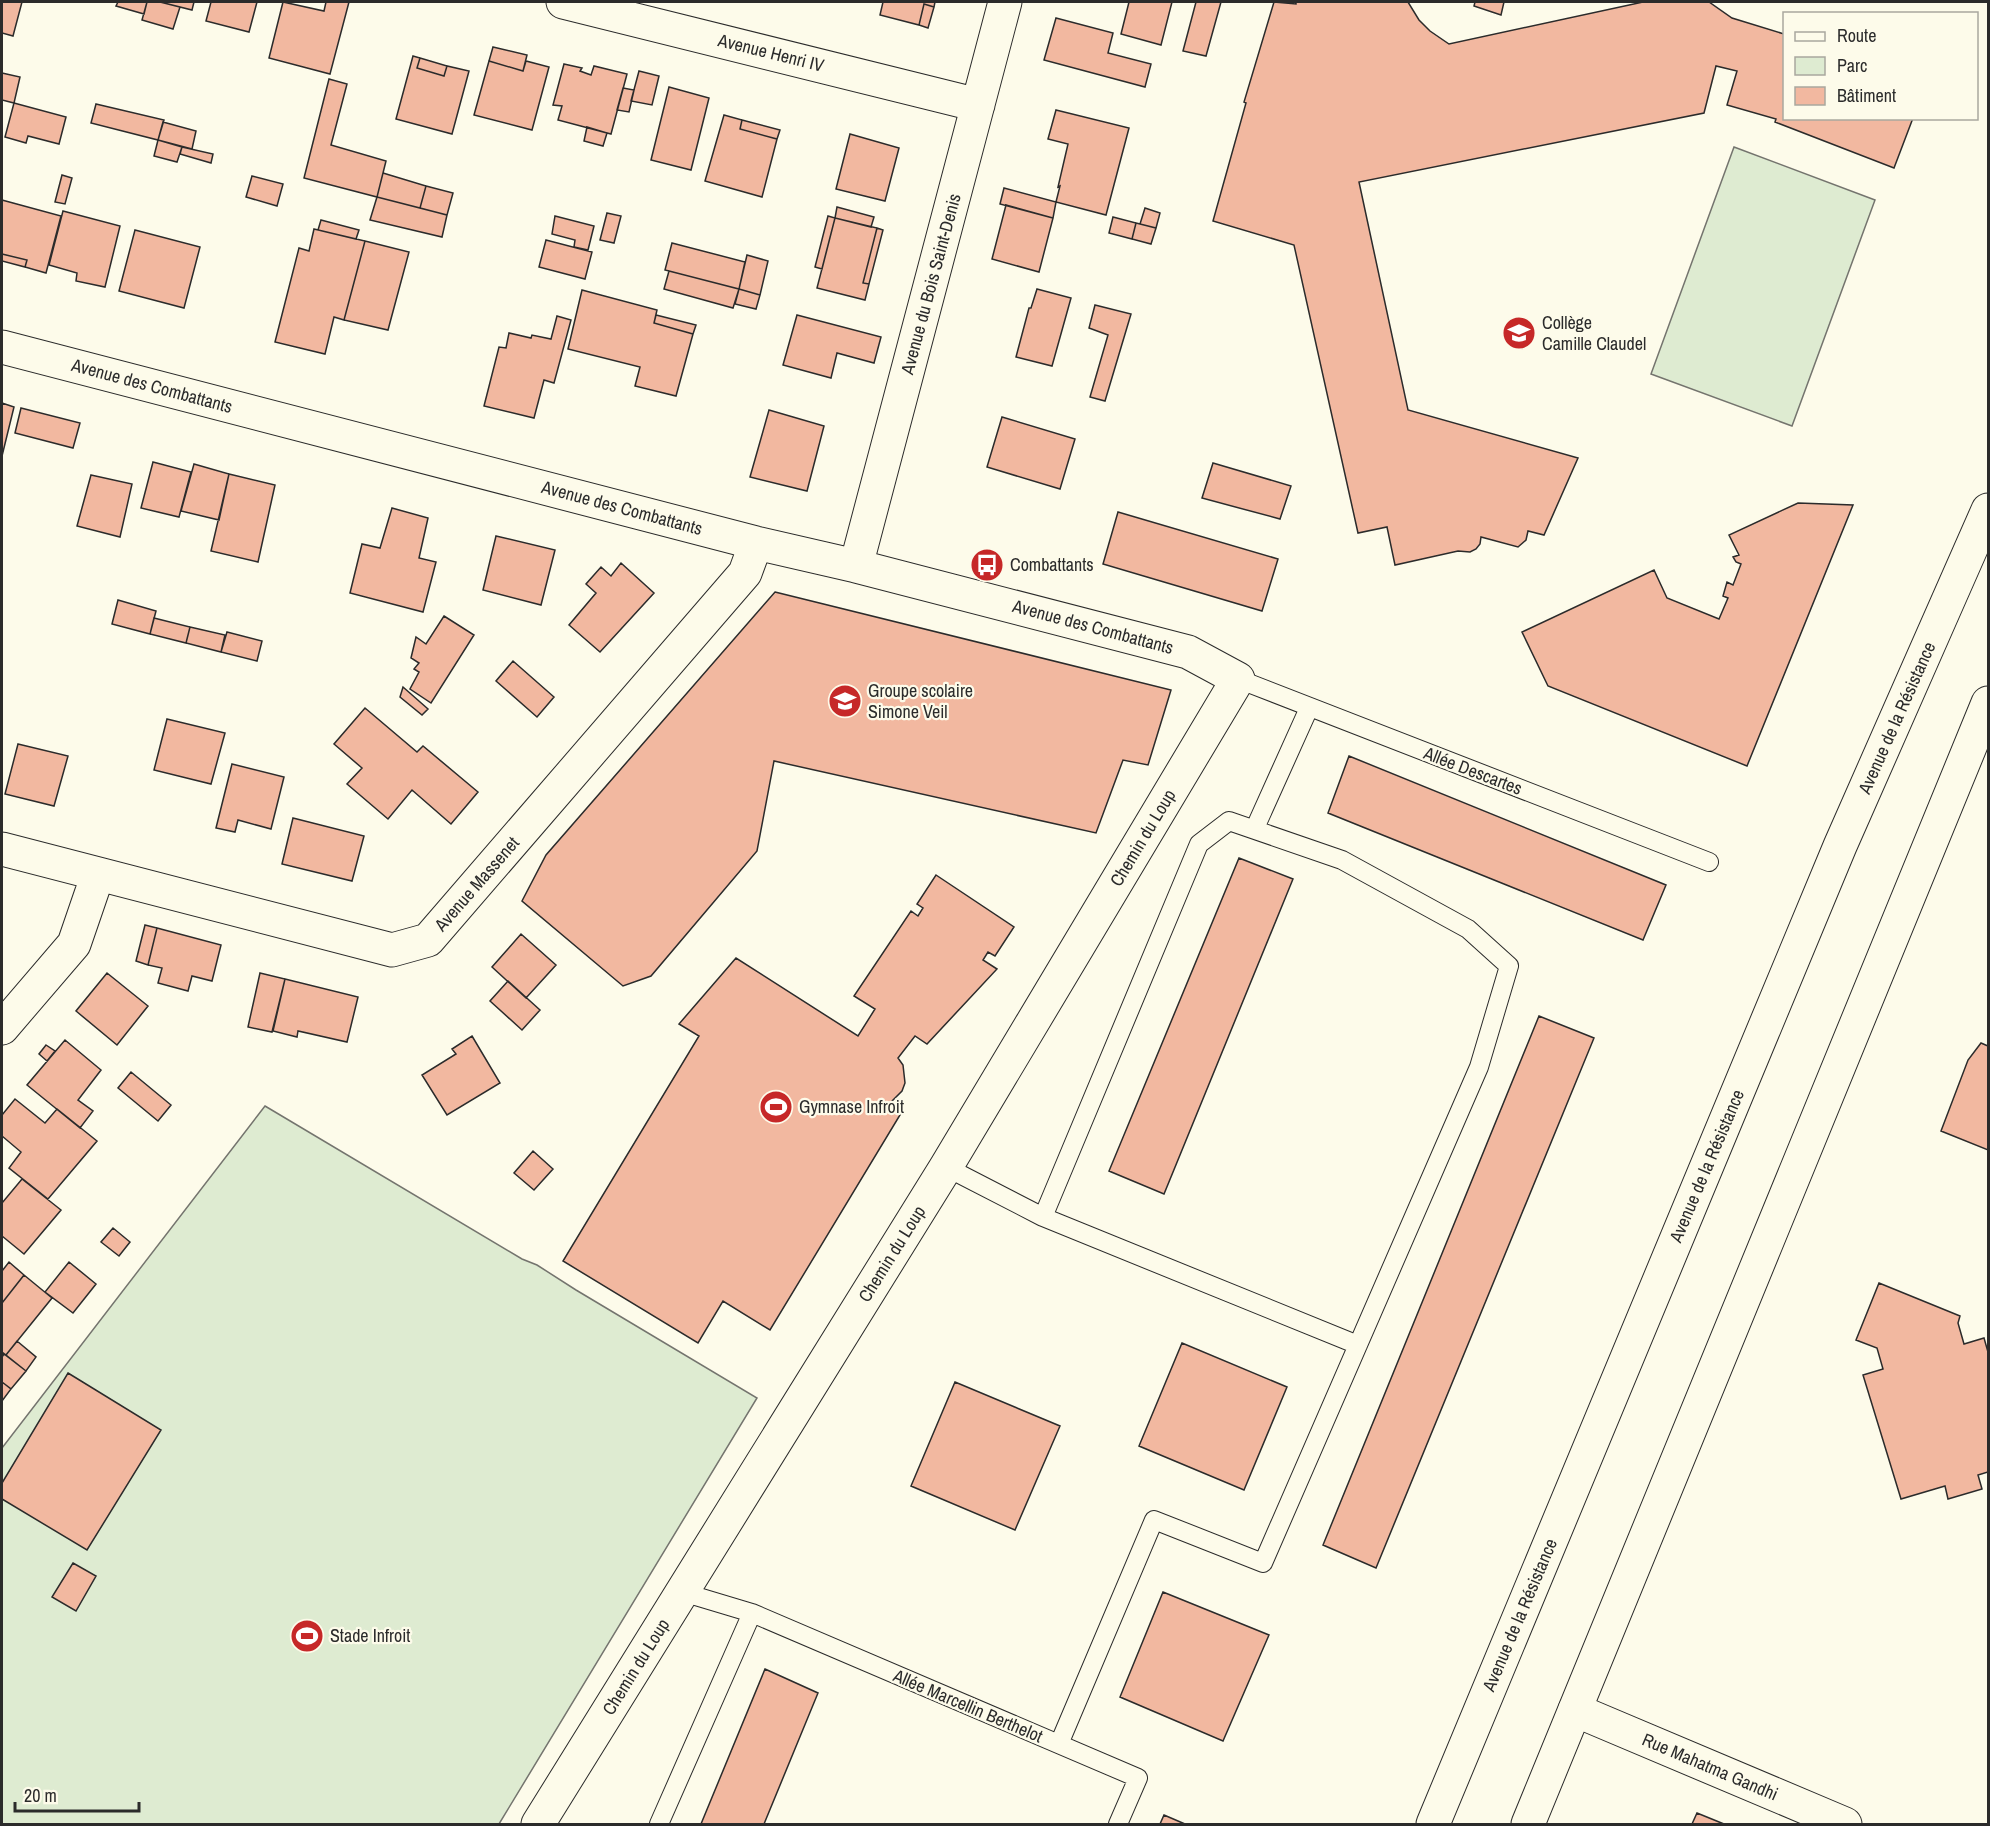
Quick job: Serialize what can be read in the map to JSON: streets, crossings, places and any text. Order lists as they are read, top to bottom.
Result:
{
  "streets": {
    "street": [
      "Avenue Henri IV",
      "Avenue du Bois Saint-Denis",
      "Avenue des Combattants",
      "Avenue de la Résistance",
      "Chemin du Loup",
      "Avenue Massenet",
      "Rue Mahatma Gandhi"
    ],
    "lane": ["Allée Descartes", "Allée Marcellin Berthelot"]
  },
  "crossings": [
    ["Avenue Henri IV", "Avenue du Bois Saint-Denis"],
    ["Avenue du Bois Saint-Denis", "Avenue des Combattants"],
    ["Avenue des Combattants", "Allée Descartes"],
    ["Avenue des Combattants", "Chemin du Loup"],
    ["Avenue des Combattants", "Avenue Massenet"],
    ["Allée Descartes", "Chemin du Loup"],
    ["Chemin du Loup", "Allée Marcellin Berthelot"]
  ],
  "places": {
    "school or university": ["Collège Camille Claudel", "Groupe scolaire Simone Veil"],
    "bus stop": ["Combattants"],
    "sports": ["Gymnase Infroit", "Stade Infroit"]
  },
  "legend": ["Route", "Parc", "Bâtiment"],
  "scale_bar": "20 m"
}
